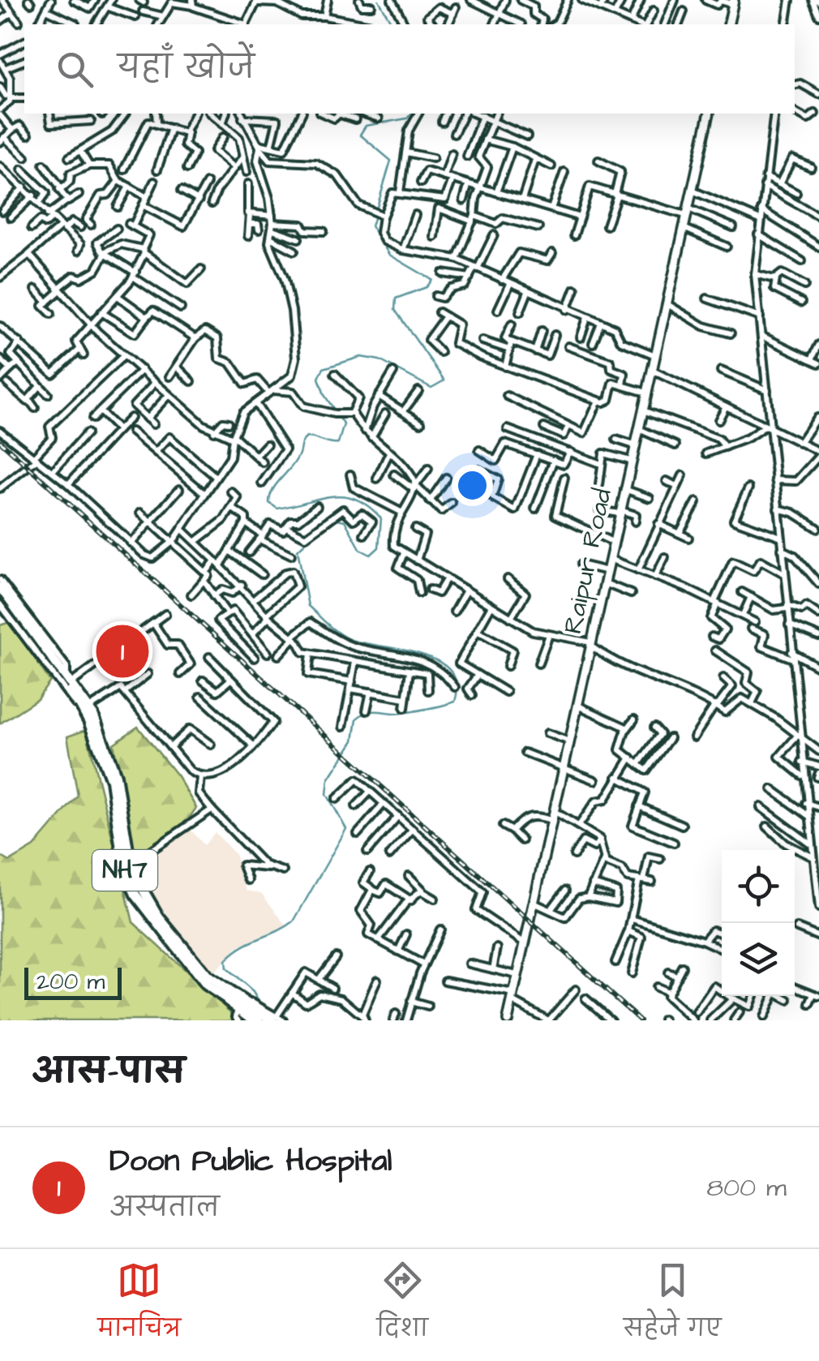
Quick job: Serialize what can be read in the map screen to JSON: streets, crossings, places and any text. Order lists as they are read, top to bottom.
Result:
{
  "streets": {
    "highway": ["NH7"],
    "main road": ["Raipur Road"]
  },
  "scale_bar": "200 m",
  "page": {
    "search": "यहाँ खोजें",
    "pins": "1",
    "scale": "200 m",
    "heading": "आस-पास",
    "list": [
      {
        "mark": "1",
        "name": "Doon Public Hospital",
        "note": "अस्पताल",
        "value": "800 m"
      }
    ],
    "nav": ["मानचित्र", "दिशा", "सहेजे गए"]
  }
}
